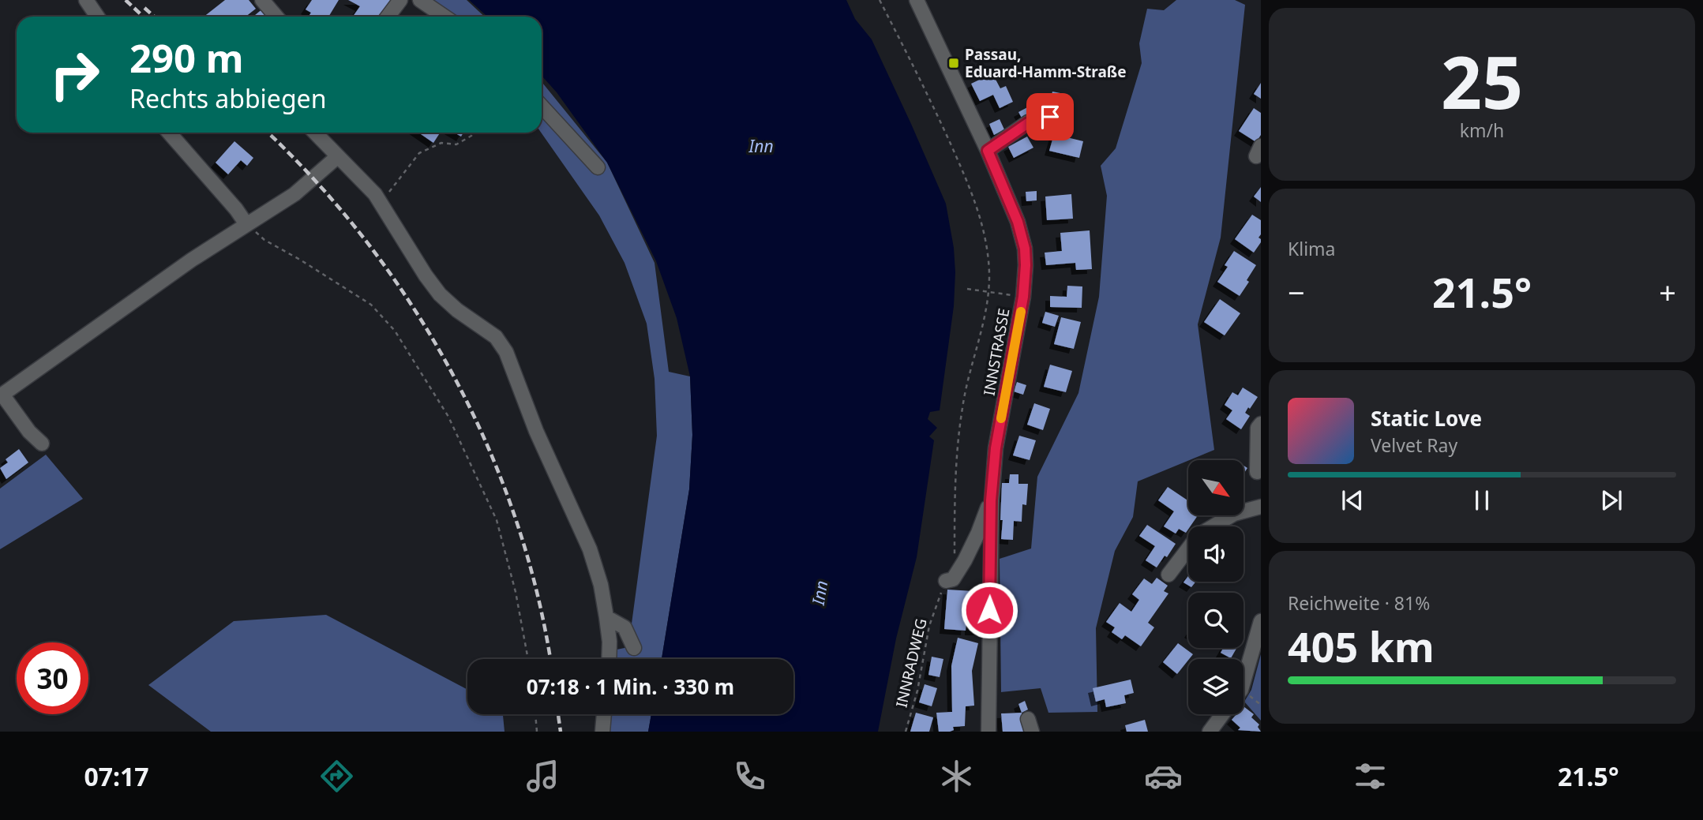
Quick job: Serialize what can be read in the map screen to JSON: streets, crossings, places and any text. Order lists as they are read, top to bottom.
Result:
{
  "streets": {
    "street": ["INNSTRASSE"],
    "path": ["INNRADWEG"]
  },
  "water": ["Inn"],
  "places": {
    "transit": ["Passau, Eduard-Hamm-Straße"]
  },
  "north": "bottom right",
  "page": {
    "tile": [
      ["25", "km/h"],
      "Klima",
      ["Reichweite · 81%", "405 km"]
    ],
    "turn": ["290 m", "Rechts abbiegen"],
    "heat": ["−", "21.5°", "+"],
    "song": ["Static Love", "Velvet Ray"],
    "limit": "30",
    "trip": "07:18 · 1 Min. · 330 m",
    "tabs": ["07:17", "21.5°"]
  }
}
